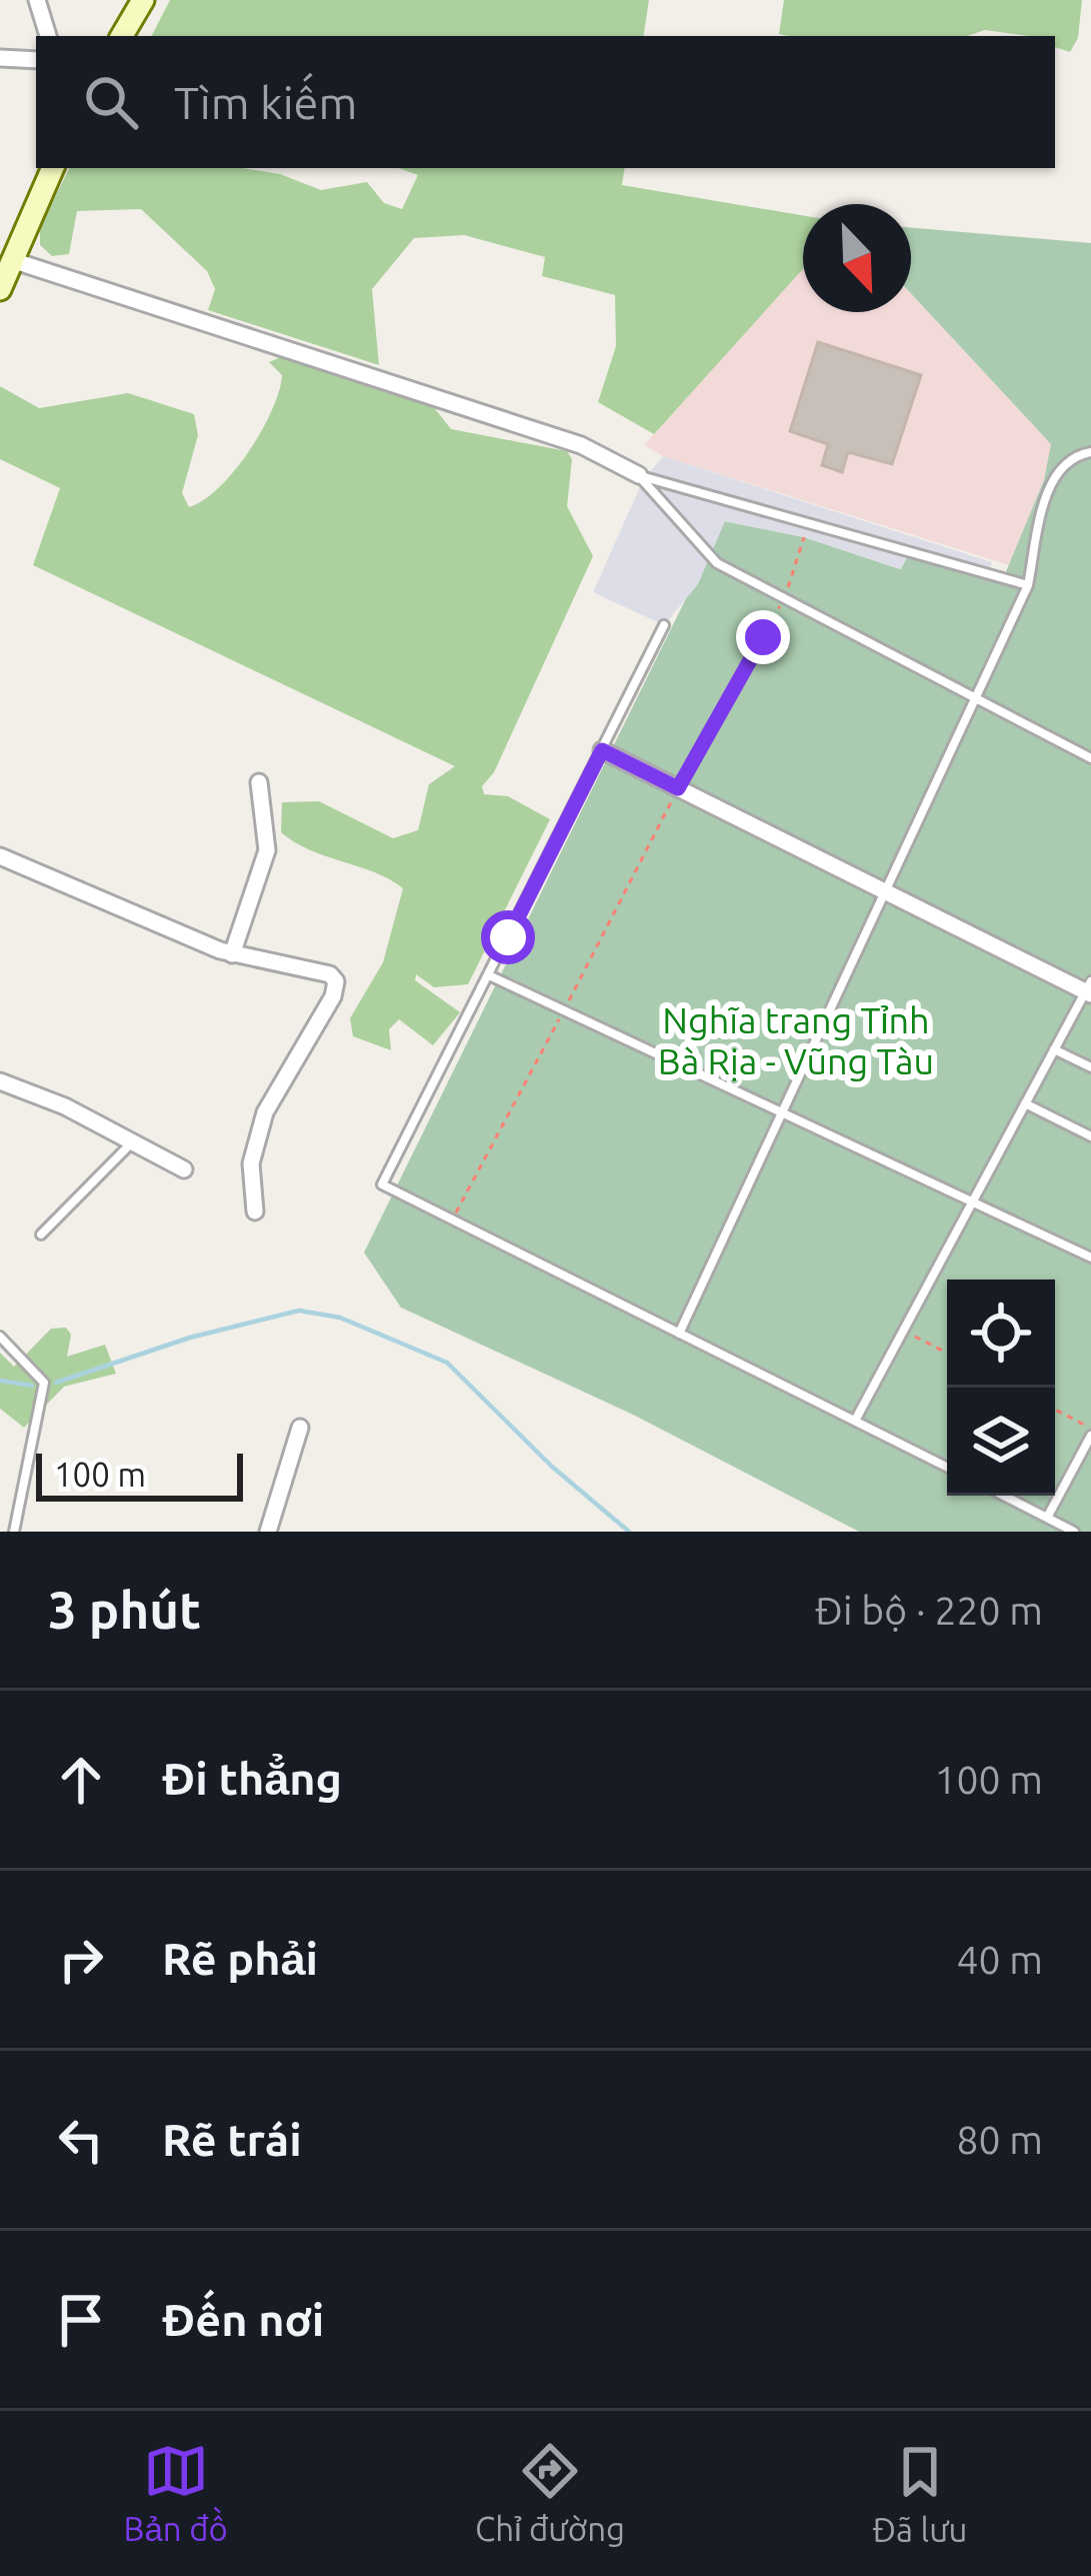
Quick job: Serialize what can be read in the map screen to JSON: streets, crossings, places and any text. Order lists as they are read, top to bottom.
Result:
{
  "parks": ["Nghĩa trang Tỉnh Bà Rịa - Vũng Tàu"],
  "scale_bar": "100 m",
  "north": "bottom right",
  "page": {
    "search": "Tìm kiếm",
    "scale": "100 m",
    "heading": ["3 phút", "Đi bộ · 220 m"],
    "list": [
      ["Đi thẳng", "100 m"],
      ["Rẽ phải", "40 m"],
      ["Rẽ trái", "80 m"],
      "Đến nơi"
    ],
    "nav": ["Bản đồ", "Chỉ đường", "Đã lưu"]
  }
}
